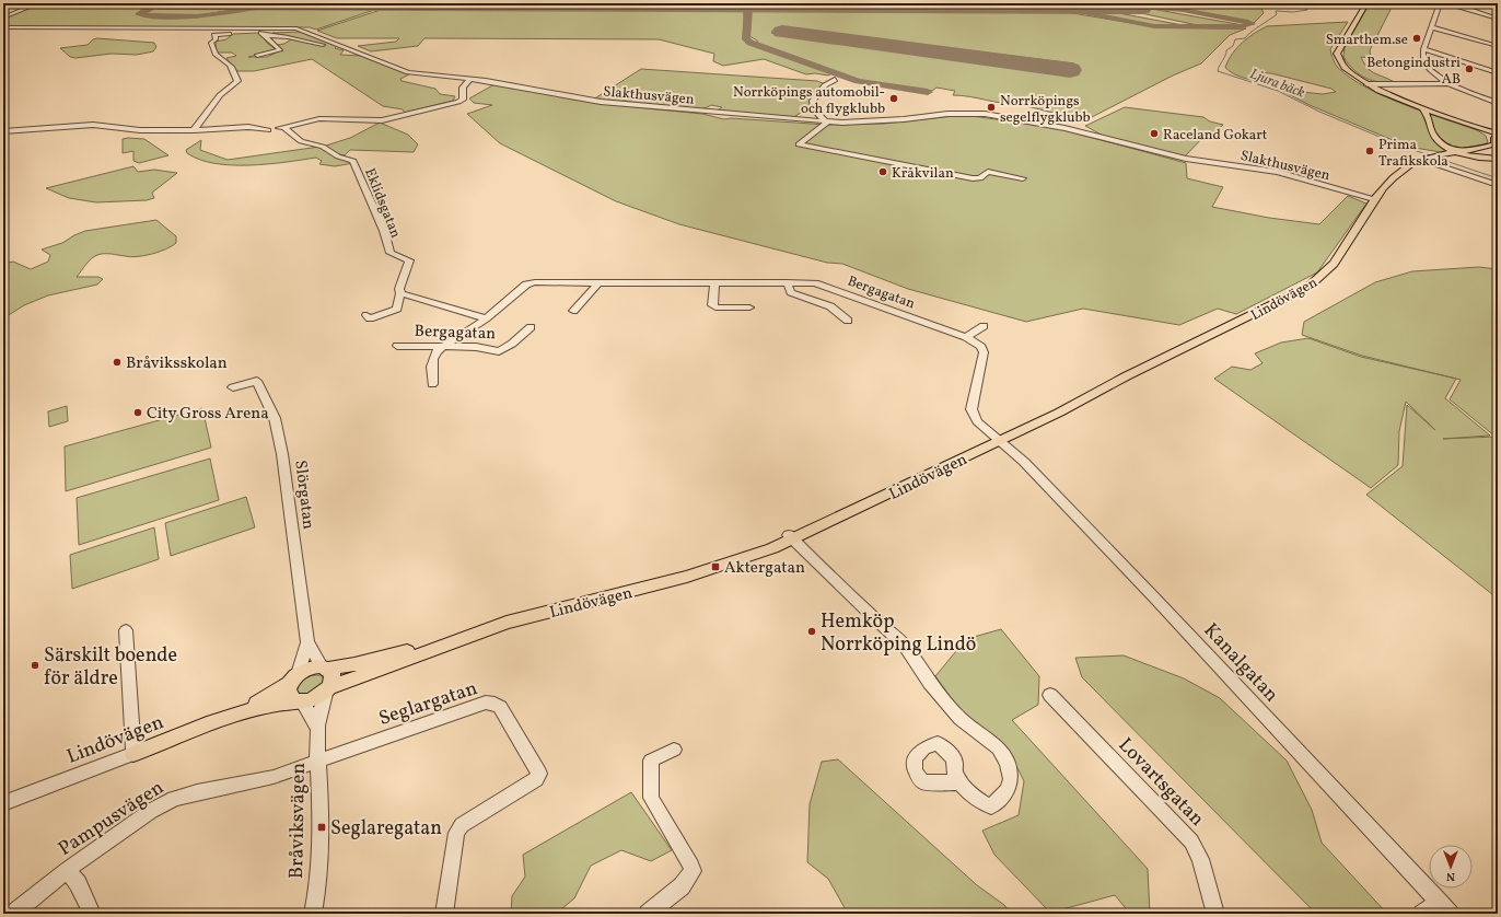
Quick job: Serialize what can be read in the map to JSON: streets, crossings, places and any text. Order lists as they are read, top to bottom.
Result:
{
  "streets": {
    "main road": ["Lindövägen"],
    "street": [
      "Slakthusvägen",
      "Eklidsgatan",
      "Bergagatan",
      "Slörgatan",
      "Kanalgatan",
      "Seglargatan",
      "Lovartsgatan",
      "Pampusvägen",
      "Bråviksvägen"
    ]
  },
  "crossings": [
    ["Slakthusvägen", "Lindövägen"],
    ["Bergagatan", "Lindövägen"],
    ["Bergagatan", "Kanalgatan"],
    ["Lindövägen", "Slörgatan"],
    ["Lindövägen", "Kanalgatan"],
    ["Lindövägen", "Bråviksvägen"],
    ["Slörgatan", "Bråviksvägen"],
    ["Seglargatan", "Pampusvägen"],
    ["Seglargatan", "Bråviksvägen"],
    ["Pampusvägen", "Bråviksvägen"]
  ],
  "water": ["Ljura bäck"],
  "places": {
    "other": [
      "Smarthem.se",
      "Betongindustri AB",
      "Norrköpings automobil- och flygklubb",
      "Norrköpings segelflygklubb",
      "Raceland Gokart",
      "Prima Trafikskola",
      "Kråkvilan",
      "Bråviksskolan",
      "City Gross Arena",
      "Hemköp Norrköping Lindö",
      "Särskilt boende för äldre"
    ],
    "transit": ["Aktergatan", "Seglaregatan"]
  },
  "north": "bottom"
}
